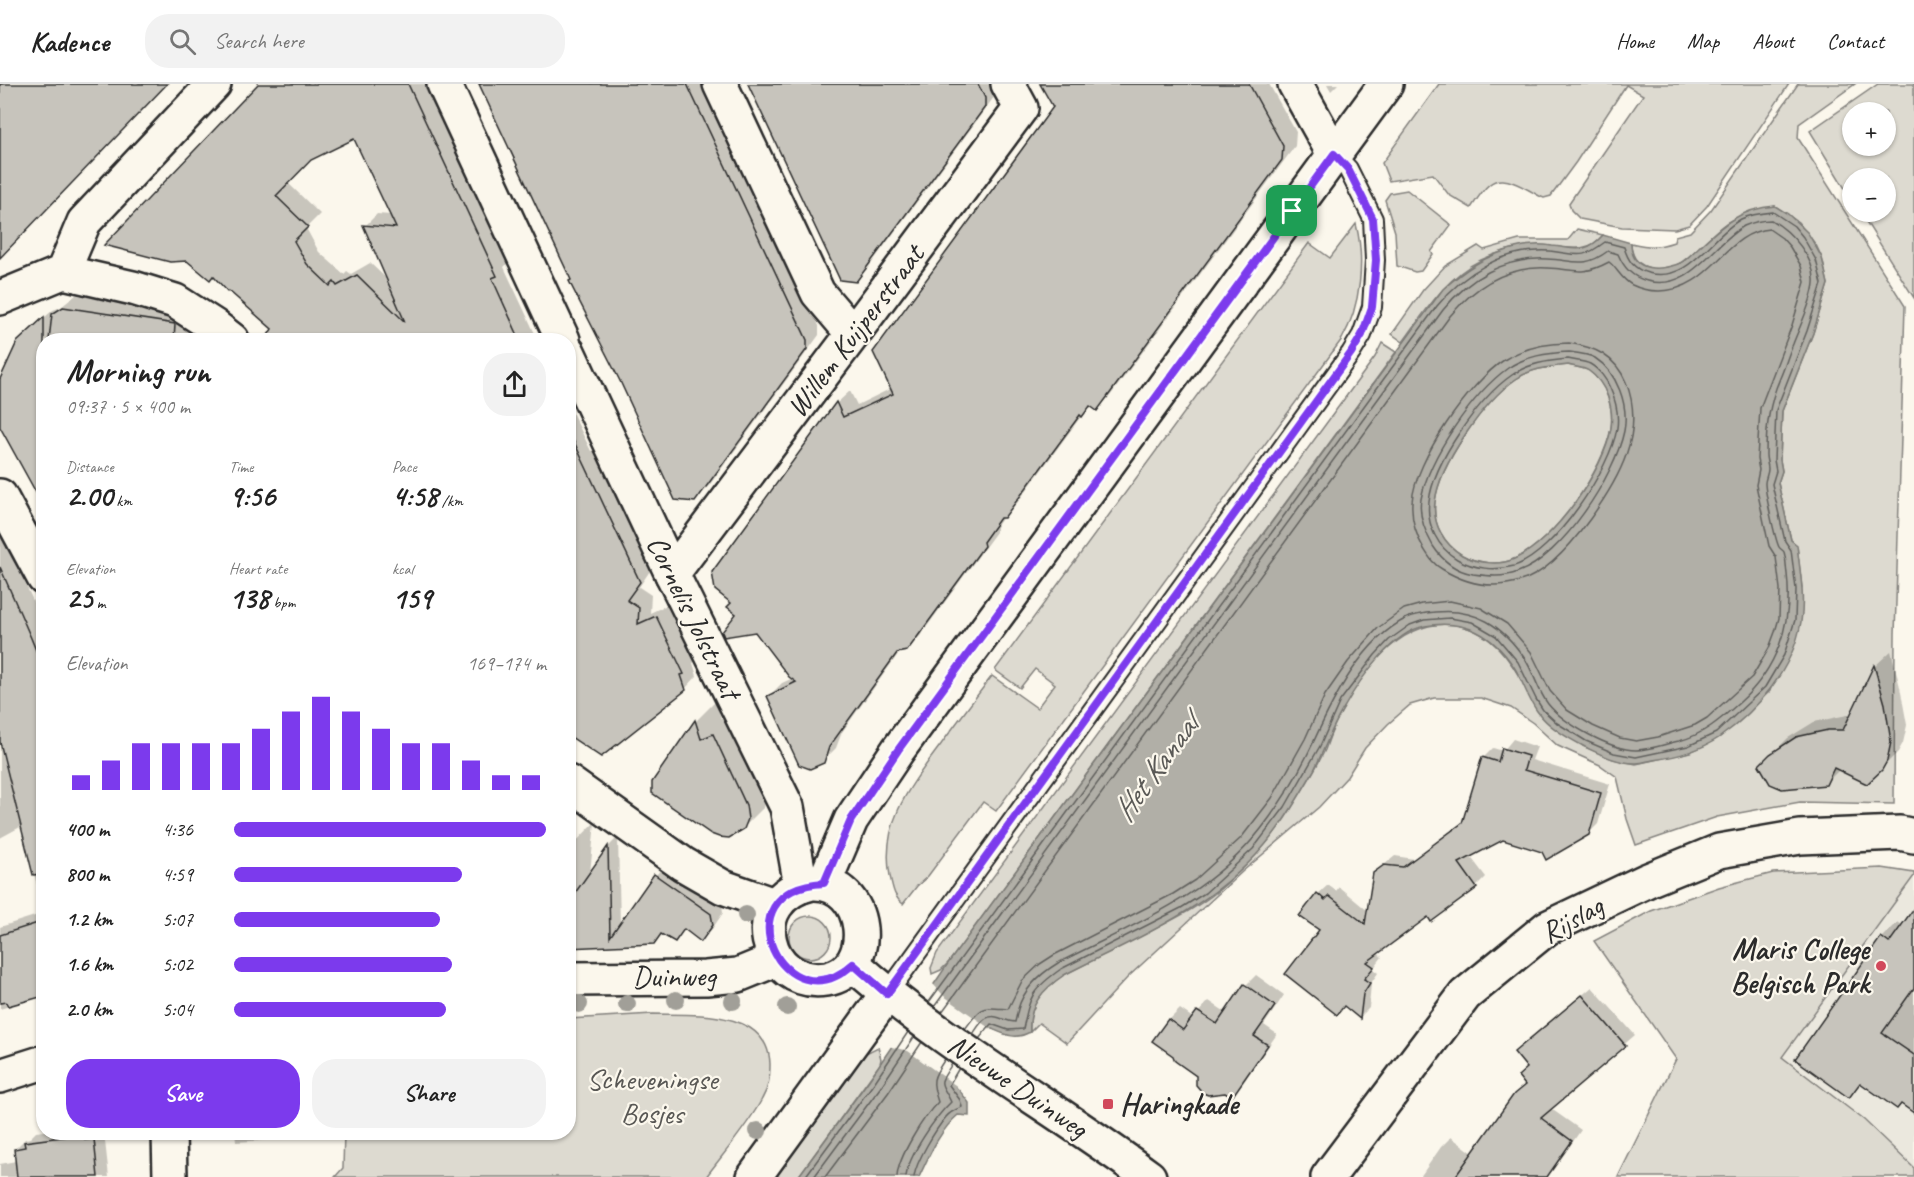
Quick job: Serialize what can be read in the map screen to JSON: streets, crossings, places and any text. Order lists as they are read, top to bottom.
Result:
{
  "streets": {
    "street": [
      "Willem Kuijperstraat",
      "Cornelis Jolstraat",
      "Rijslag",
      "Duinweg",
      "Nieuwe Duinweg"
    ]
  },
  "crossings": [
    ["Willem Kuijperstraat", "Cornelis Jolstraat"],
    ["Cornelis Jolstraat", "Duinweg"]
  ],
  "water": ["Het Kanaal"],
  "parks": ["Scheveningse Bosjes"],
  "places": {
    "other": ["Maris College Belgisch Park"],
    "transit": ["Haringkade"]
  },
  "page": {
    "header": "Kadence",
    "search": "Search here",
    "nav": [
      "Home",
      "Map",
      "About",
      "Contact"
    ],
    "map_buttons": ["+", "−"],
    "heading": ["Morning run", "09:37 · 5 × 400 m"],
    "stats": [
      ["Distance", "2.00 km"],
      ["Time", "9:56"],
      ["Pace", "4:58 /km"],
      ["Elevation", "25 m"],
      ["Heart rate", "138 bpm"],
      ["kcal", "159"]
    ],
    "chart": ["Elevation", "169–174 m"],
    "list": [
      {
        "name": "400 m",
        "note": "4:36"
      },
      {
        "name": "800 m",
        "note": "4:59"
      },
      {
        "name": "1.2 km",
        "note": "5:07"
      },
      {
        "name": "1.6 km",
        "note": "5:02"
      },
      {
        "name": "2.0 km",
        "note": "5:04"
      }
    ],
    "buttons": ["Save", "Share"]
  }
}
